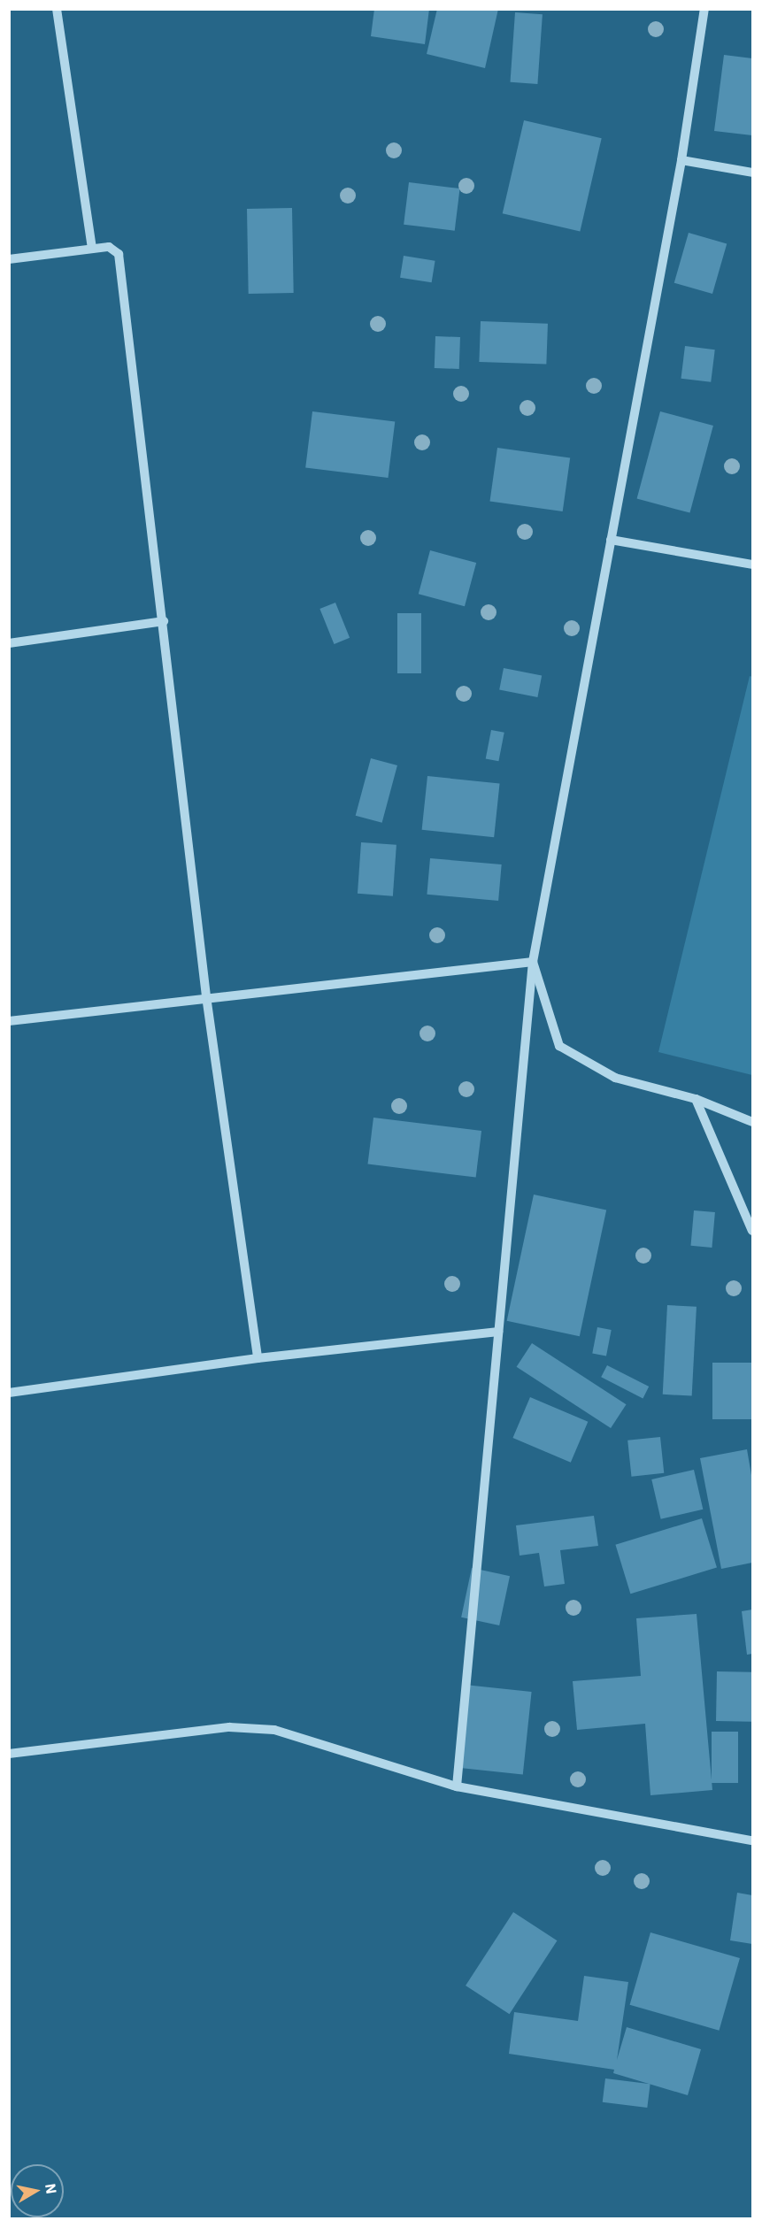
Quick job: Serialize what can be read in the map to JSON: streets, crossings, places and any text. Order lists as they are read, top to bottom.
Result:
{
  "north": "right"
}
